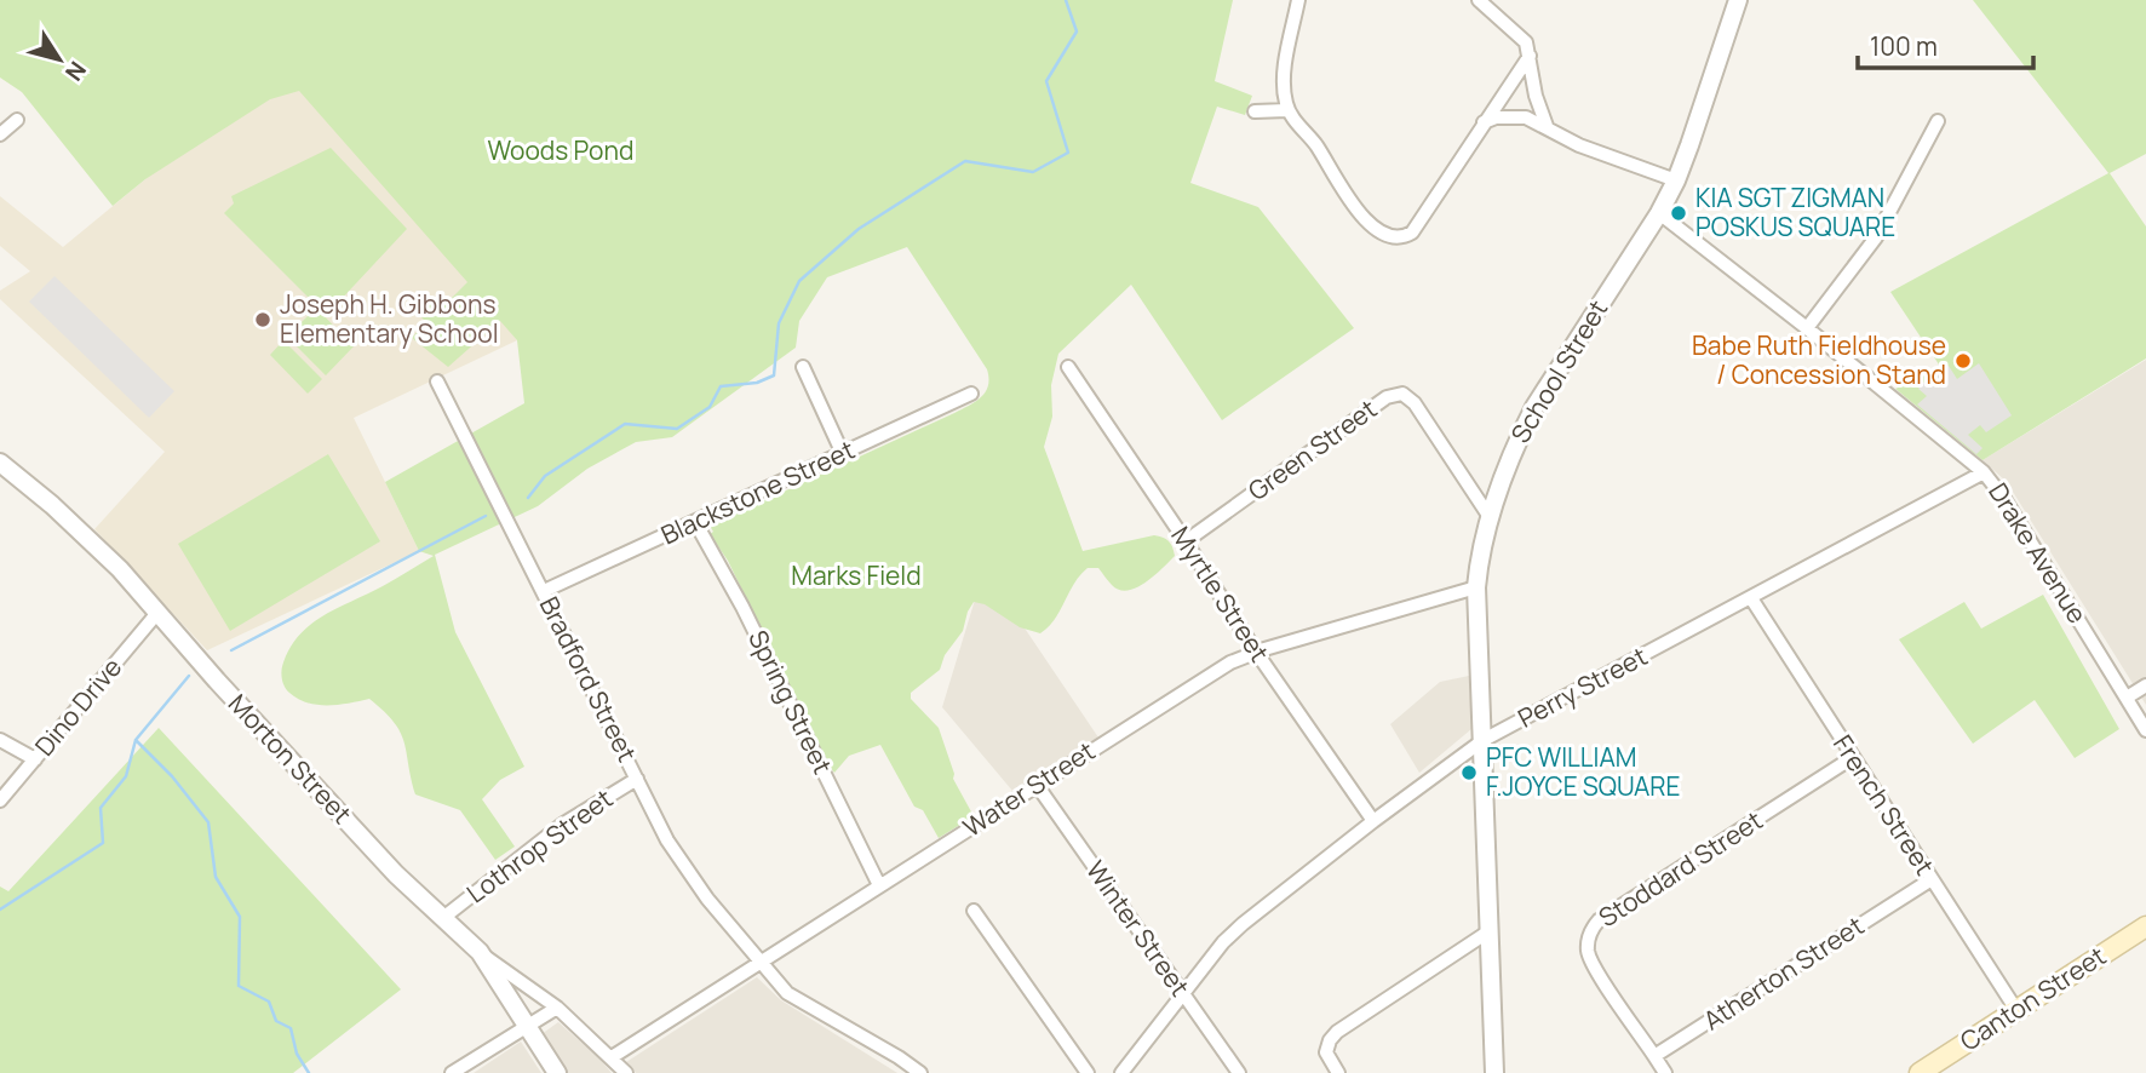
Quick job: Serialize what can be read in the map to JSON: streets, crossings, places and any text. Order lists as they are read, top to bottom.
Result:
{
  "streets": {
    "main road": ["Canton Street"],
    "street": [
      "School Street",
      "Green Street",
      "Blackstone Street",
      "Drake Avenue",
      "Myrtle Street",
      "Bradford Street",
      "Perry Street",
      "Spring Street",
      "Dino Drive",
      "Morton Street",
      "Water Street",
      "French Street",
      "Lothrop Street",
      "Stoddard Street",
      "Winter Street",
      "Atherton Street"
    ]
  },
  "crossings": [
    ["School Street", "Green Street"],
    ["School Street", "Drake Avenue"],
    ["School Street", "Perry Street"],
    ["School Street", "Water Street"],
    ["Green Street", "Myrtle Street"],
    ["Blackstone Street", "Bradford Street"],
    ["Blackstone Street", "Spring Street"],
    ["Drake Avenue", "Perry Street"],
    ["Myrtle Street", "Perry Street"],
    ["Myrtle Street", "Water Street"],
    ["Bradford Street", "Water Street"],
    ["Bradford Street", "Lothrop Street"],
    ["Perry Street", "French Street"],
    ["Perry Street", "Winter Street"],
    ["Spring Street", "Water Street"],
    ["Dino Drive", "Morton Street"],
    ["Morton Street", "Lothrop Street"],
    ["Water Street", "Winter Street"],
    ["French Street", "Stoddard Street"],
    ["French Street", "Atherton Street"],
    ["French Street", "Canton Street"],
    ["Stoddard Street", "Atherton Street"]
  ],
  "parks": ["Woods Pond", "Marks Field"],
  "places": [
    "KIA SGT ZIGMAN POSKUS SQUARE",
    "Joseph H. Gibbons Elementary School",
    "Babe Ruth Fieldhouse / Concession Stand",
    "PFC WILLIAM F.JOYCE SQUARE"
  ],
  "scale_bar": "100 m",
  "north": "bottom right"
}
